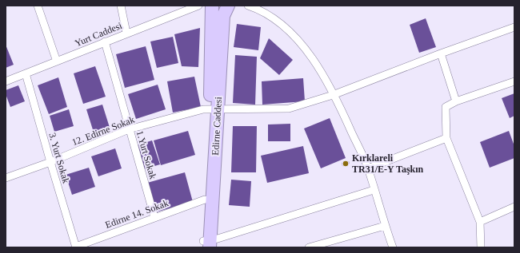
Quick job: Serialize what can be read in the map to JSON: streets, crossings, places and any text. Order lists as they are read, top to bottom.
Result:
{
  "streets": {
    "highway": ["Edirne Caddesi"],
    "street": [
      "Yurt Caddesi",
      "12. Edirne Sokak",
      "1.Yurt Sokak",
      "3. Yurt Sokak",
      "Edirne 14. Sokak"
    ]
  },
  "crossings": [
    ["Yurt Caddesi", "1.Yurt Sokak"],
    ["Yurt Caddesi", "3. Yurt Sokak"],
    ["Edirne Caddesi", "12. Edirne Sokak"],
    ["Edirne Caddesi", "Edirne 14. Sokak"],
    ["12. Edirne Sokak", "1.Yurt Sokak"],
    ["12. Edirne Sokak", "3. Yurt Sokak"],
    ["1.Yurt Sokak", "Edirne 14. Sokak"],
    ["3. Yurt Sokak", "Edirne 14. Sokak"]
  ],
  "places": ["Kırklareli TR31/E-Y Taşkın"]
}
